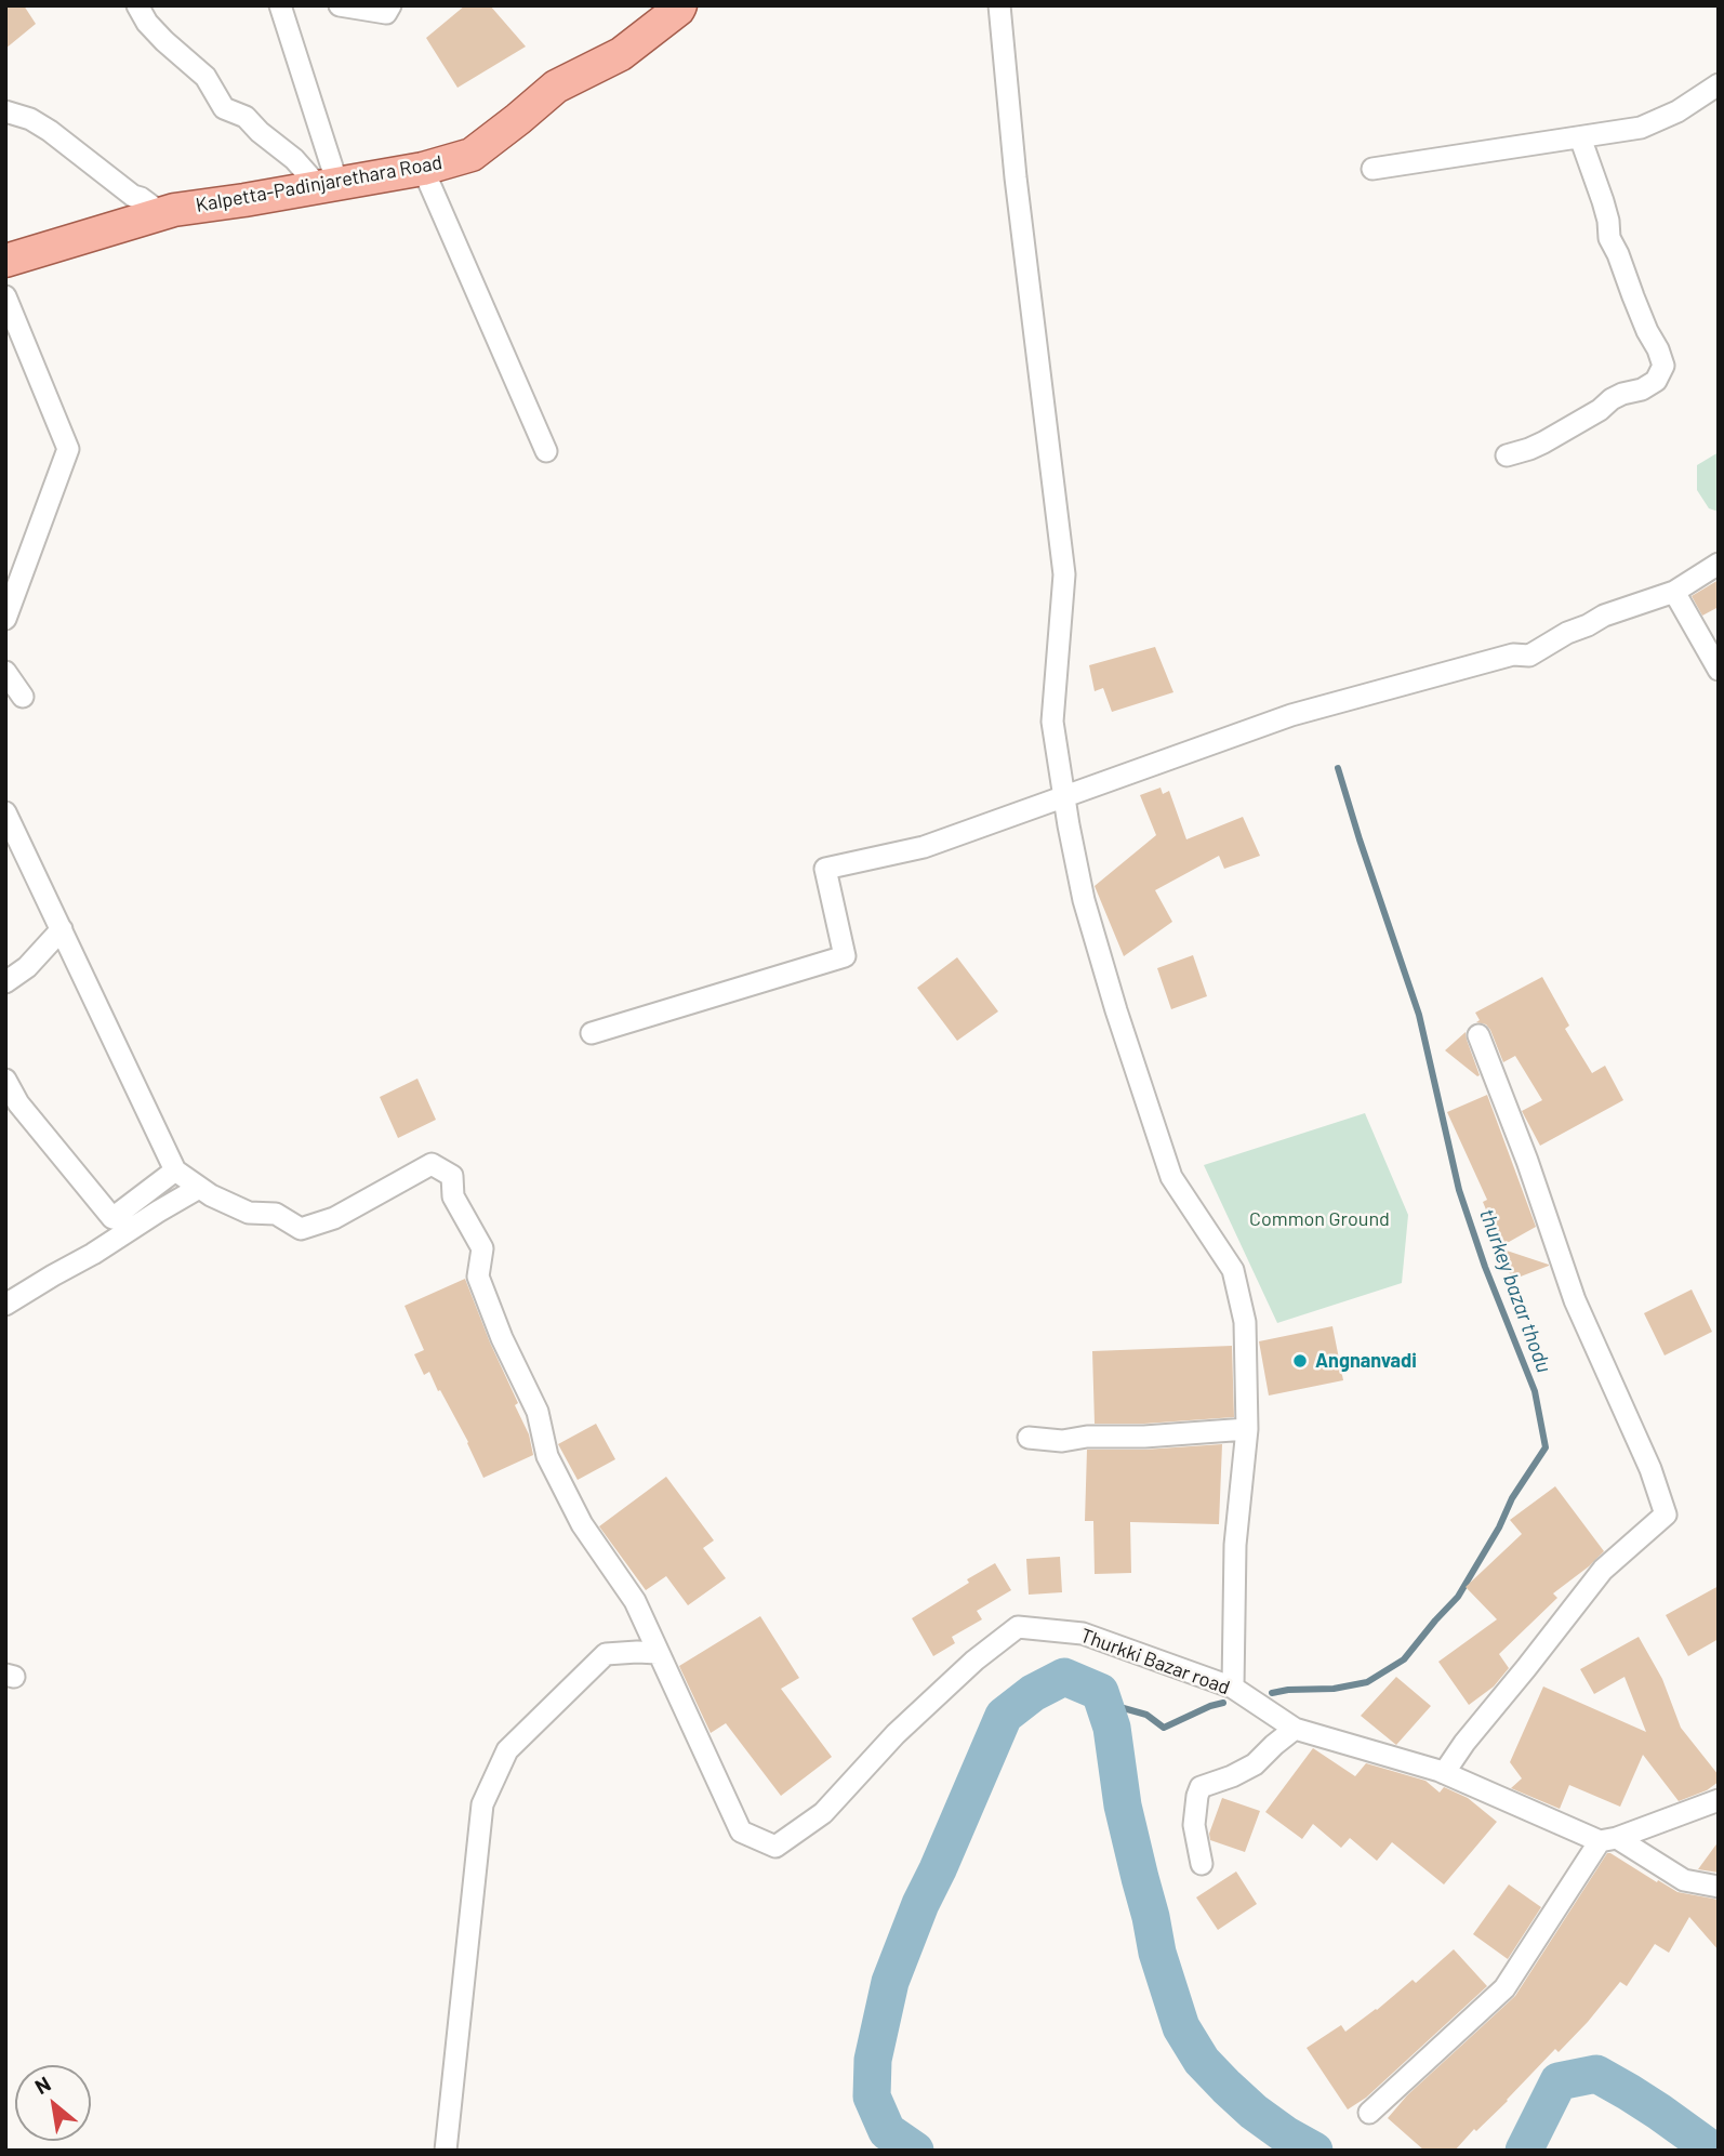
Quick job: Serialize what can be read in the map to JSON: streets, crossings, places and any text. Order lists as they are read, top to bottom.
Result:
{
  "streets": {
    "main road": ["Kalpetta-Padinjarethara Road"],
    "street": ["Thurkki Bazar road"]
  },
  "water": ["thurkey bazar thodu"],
  "parks": ["Common Ground"],
  "places": ["Angnanvadi"],
  "north": "top left"
}
